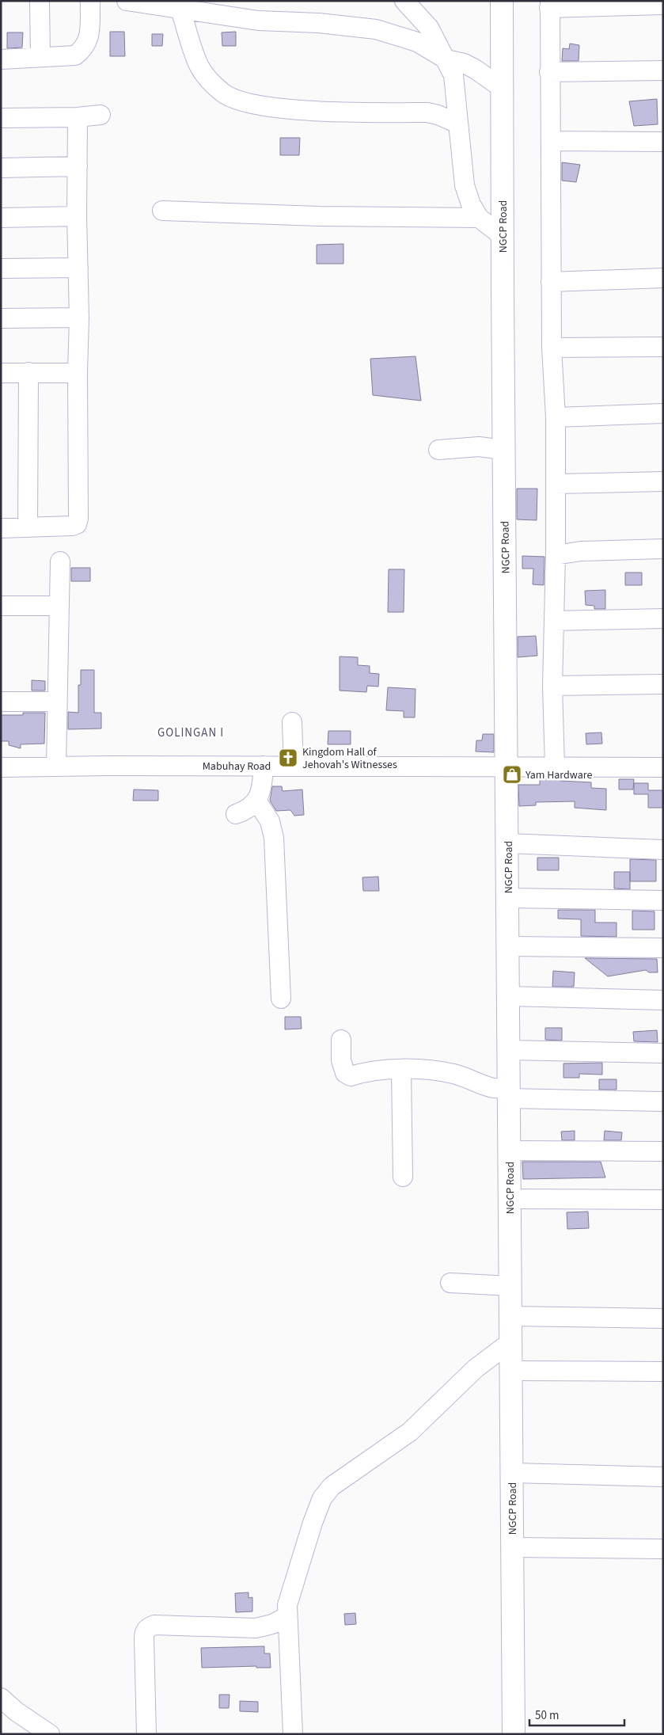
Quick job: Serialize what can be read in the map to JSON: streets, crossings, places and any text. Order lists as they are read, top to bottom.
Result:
{
  "streets": {
    "main road": ["NGCP Road"],
    "street": ["Mabuhay Road"]
  },
  "crossings": [
    ["NGCP Road", "Mabuhay Road"]
  ],
  "districts": ["GOLINGAN I"],
  "places": {
    "church": ["Kingdom Hall of Jehovah's Witnesses"],
    "shop": ["Yam Hardware"]
  },
  "scale_bar": "50 m"
}
